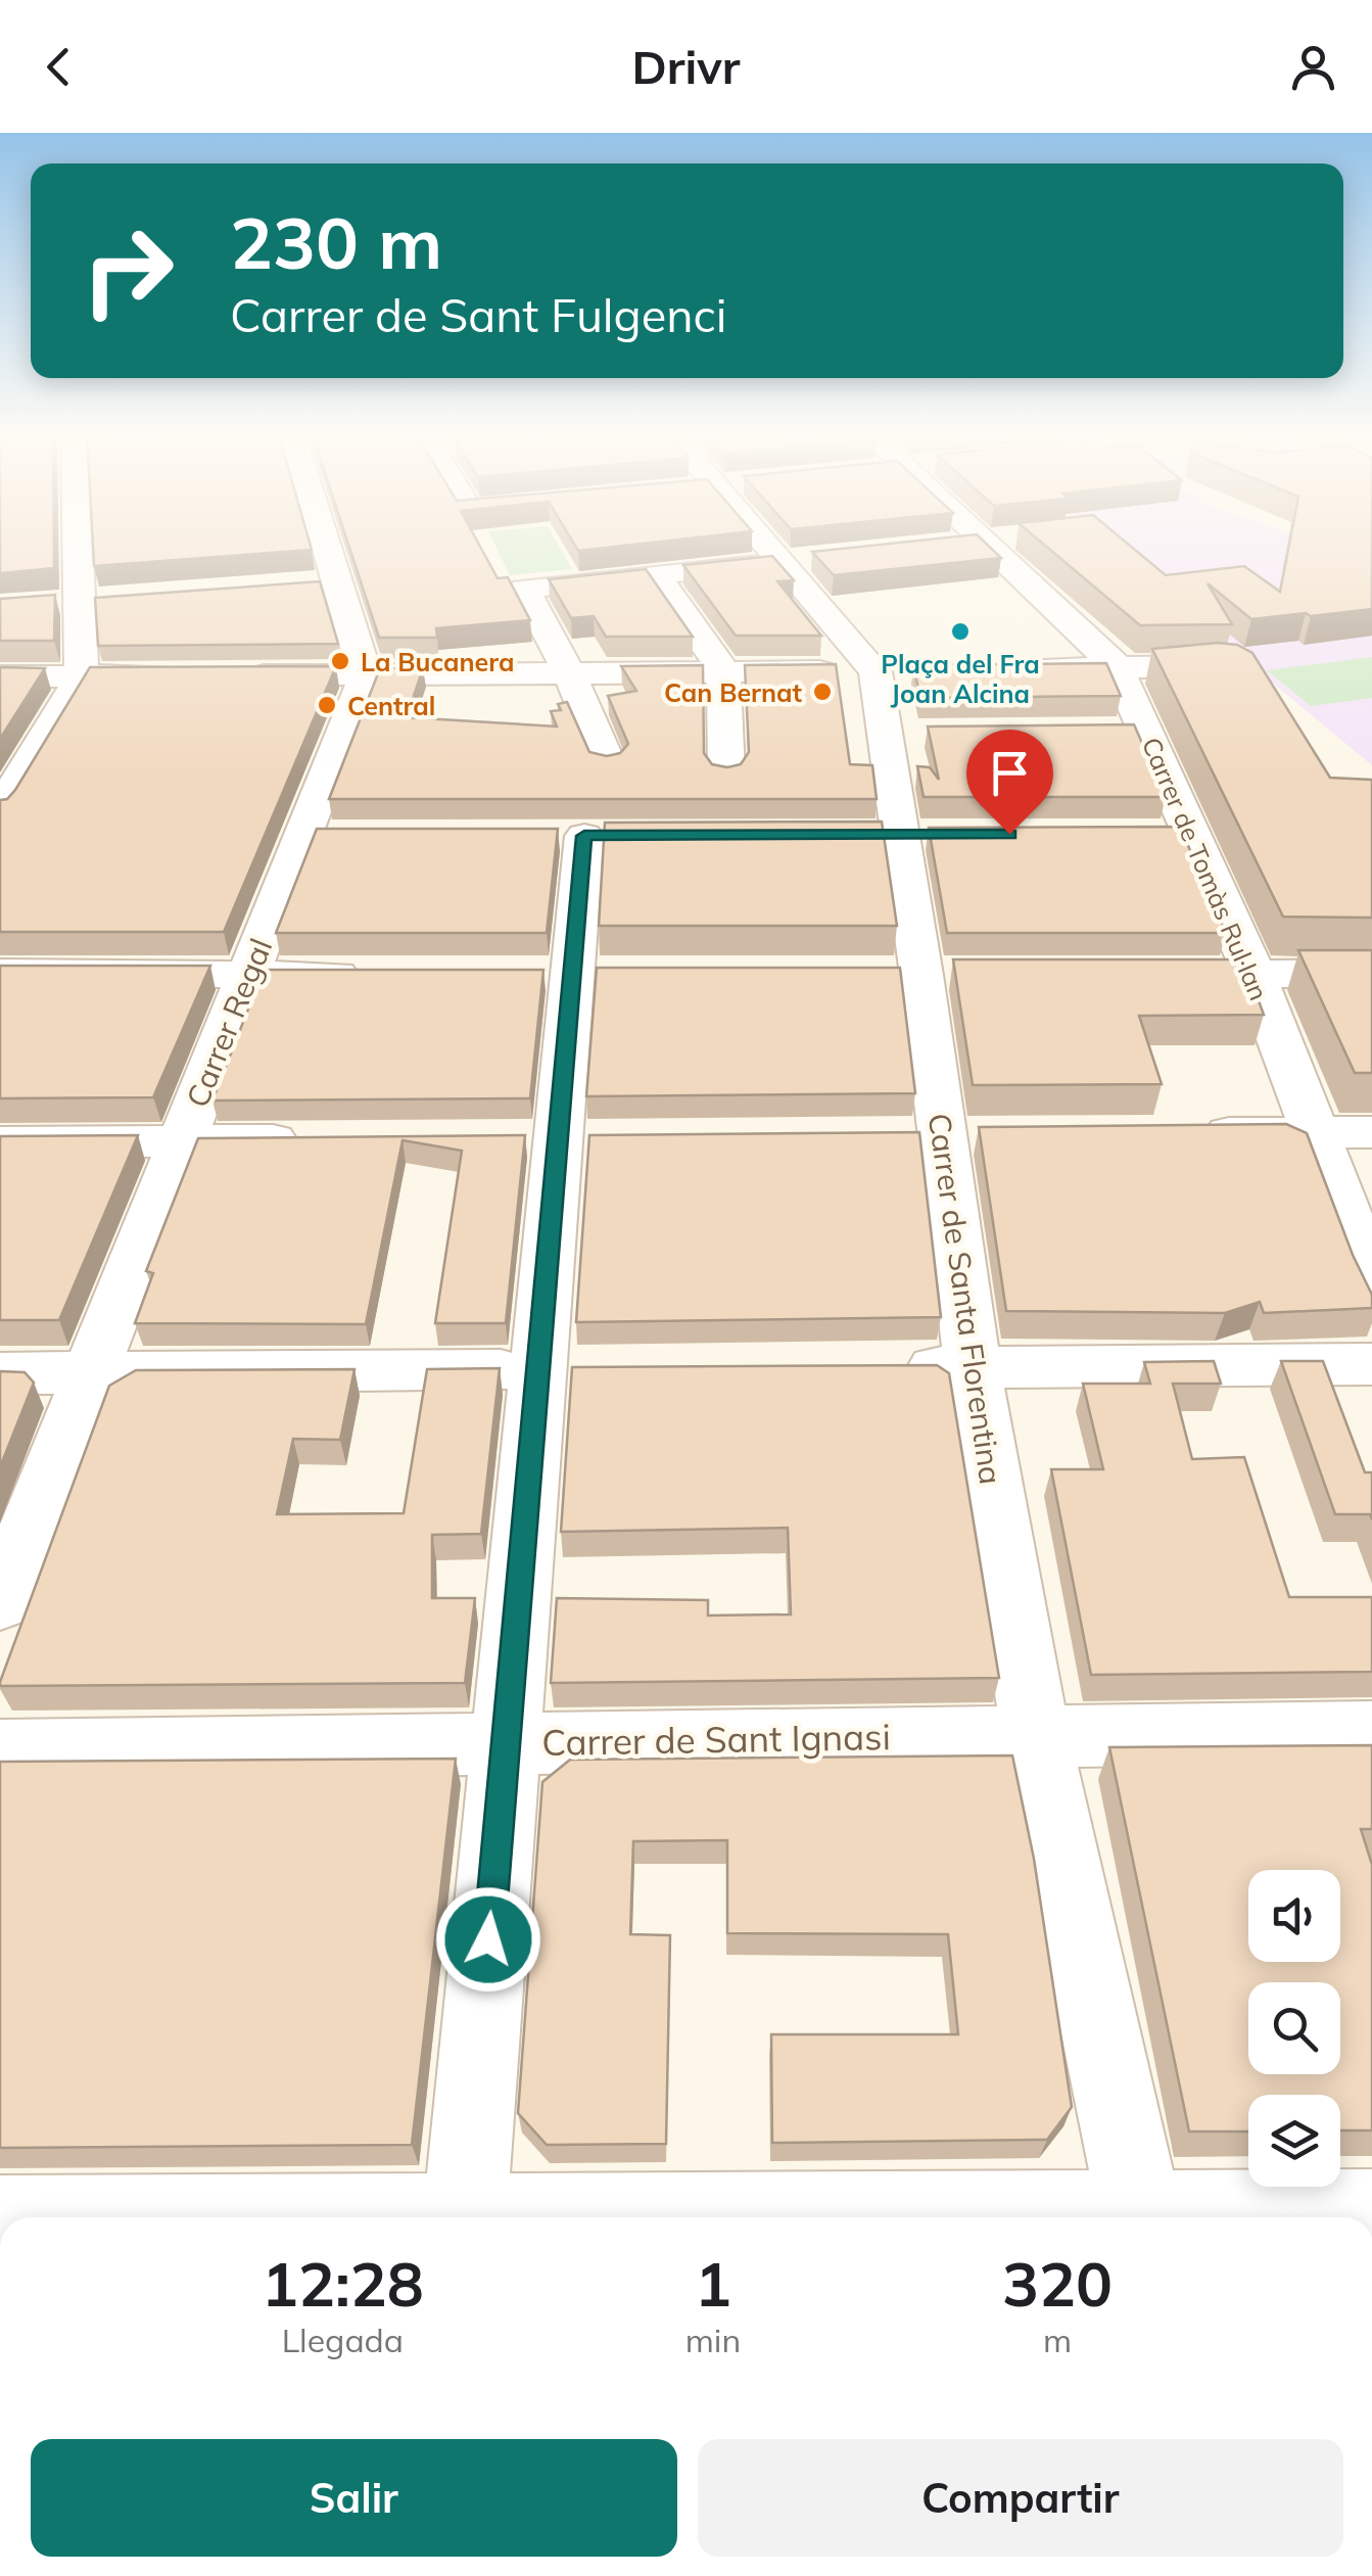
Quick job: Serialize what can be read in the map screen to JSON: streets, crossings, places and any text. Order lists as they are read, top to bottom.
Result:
{
  "streets": {
    "street": [
      "Carrer de Tomàs Rul·lan",
      "Carrer Regal",
      "Carrer de Santa Florentina",
      "Carrer de Sant Ignasi"
    ]
  },
  "crossings": [
    ["Carrer de Santa Florentina", "Carrer de Sant Ignasi"]
  ],
  "places": [
    "Plaça del Fra Joan Alcina",
    "La Bucanera",
    "Can Bernat",
    "Central"
  ],
  "page": {
    "header": "Drivr",
    "turn": ["230 m", "Carrer de Sant Fulgenci"],
    "eta": [
      "12:28",
      "Llegada",
      "1",
      "min",
      "320",
      "m"
    ],
    "buttons": ["Salir", "Compartir"]
  }
}
